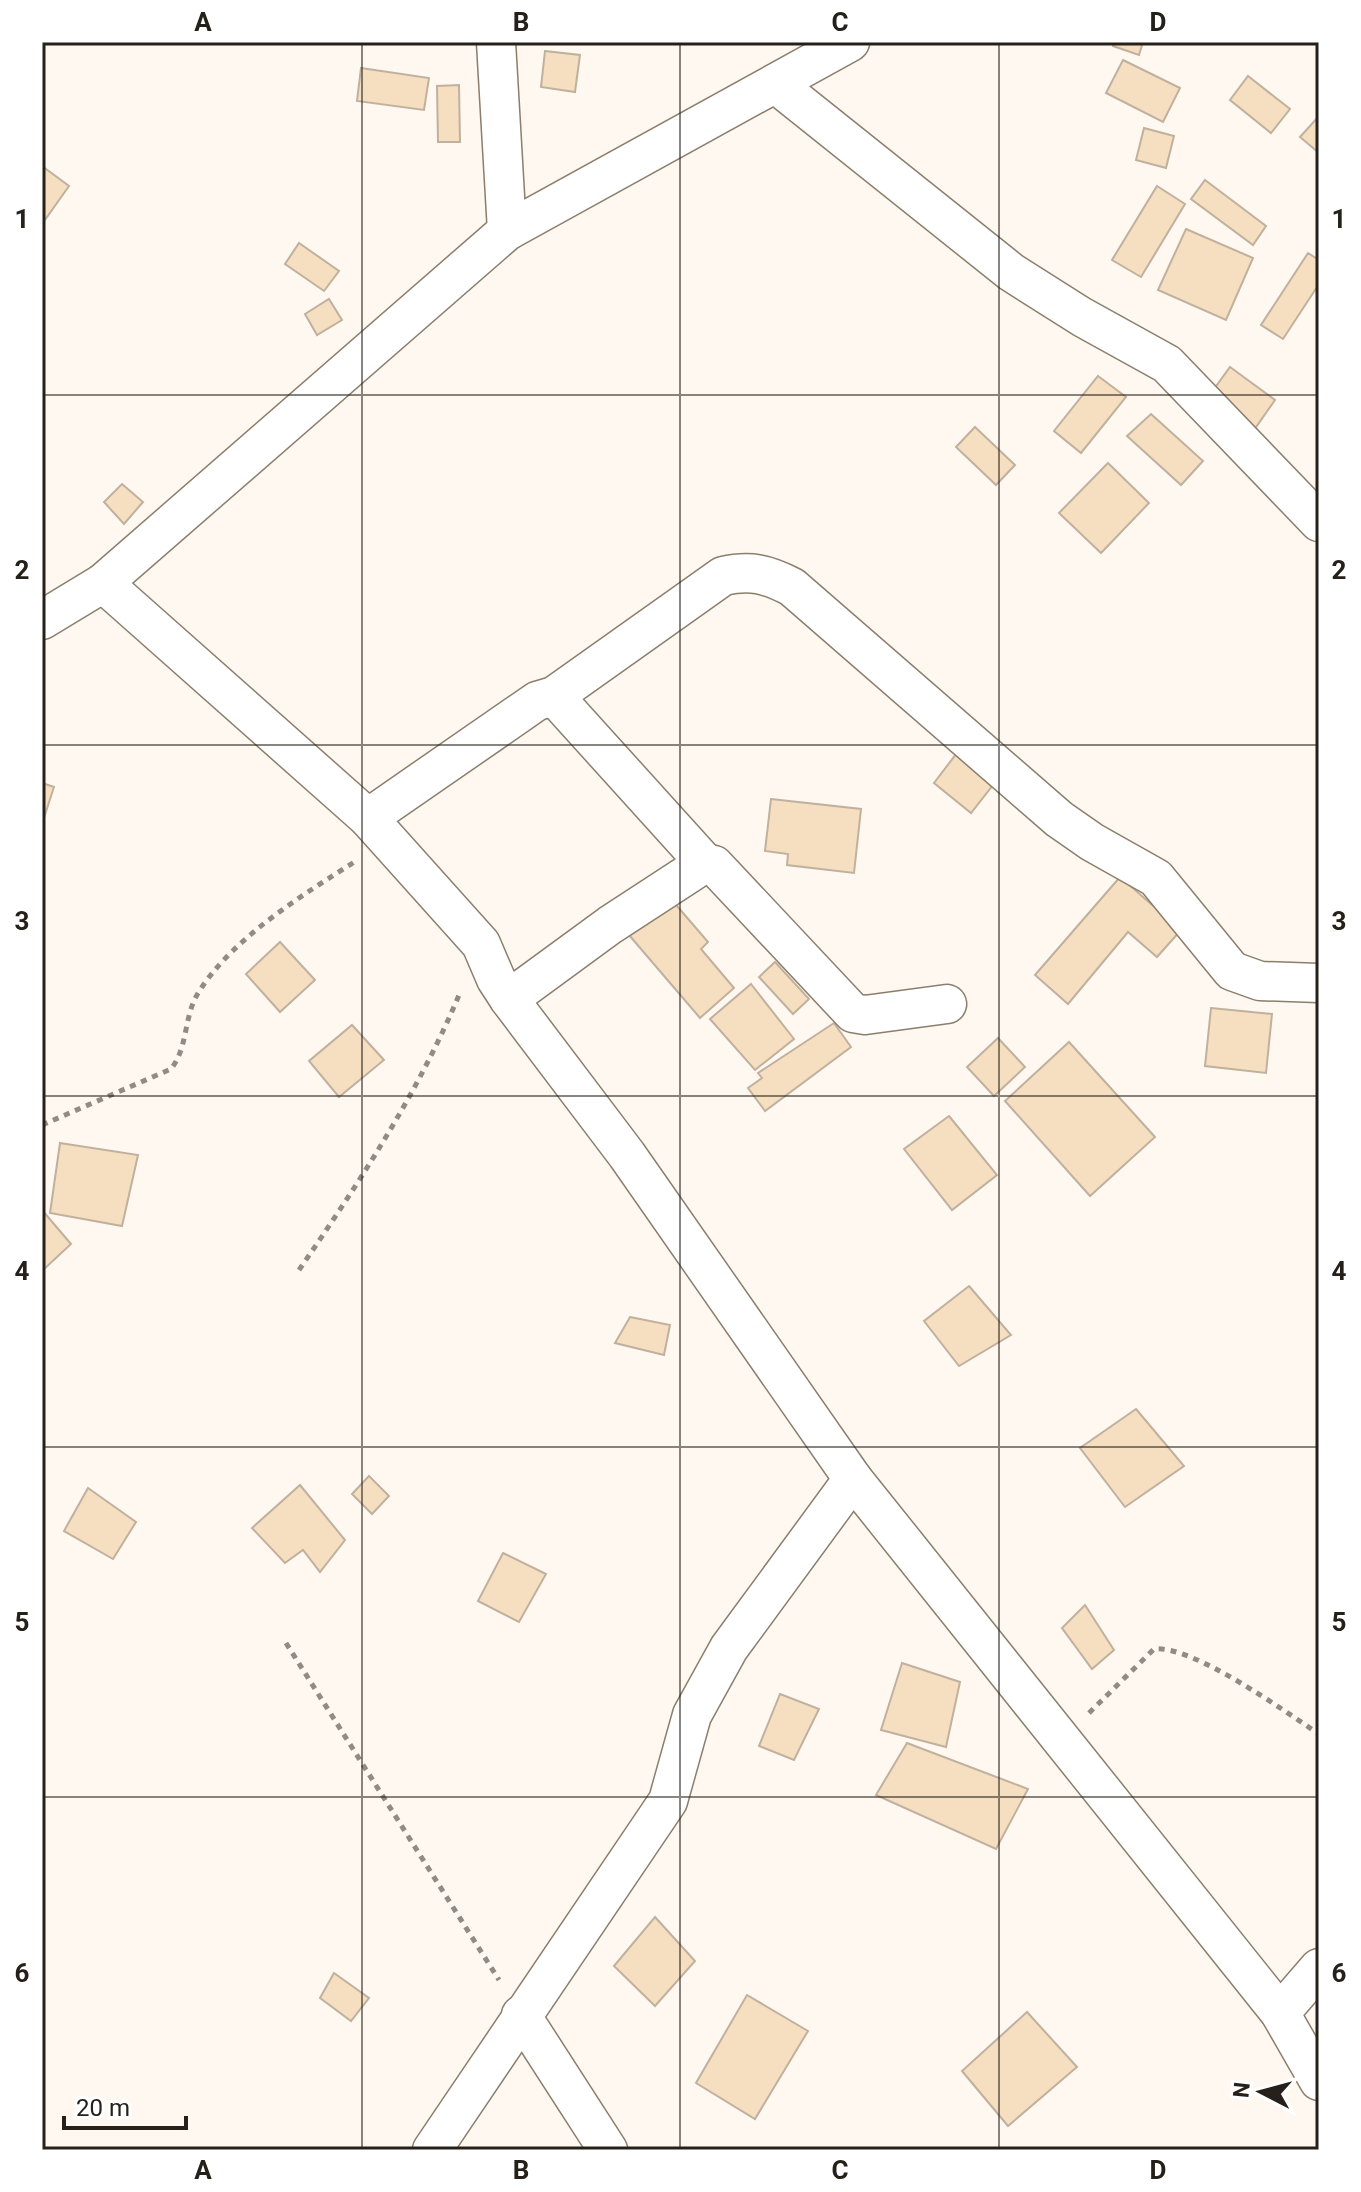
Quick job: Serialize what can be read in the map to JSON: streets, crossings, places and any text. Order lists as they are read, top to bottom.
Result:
{
  "scale_bar": "20 m",
  "north": "left",
  "grid": {
    "columns": [
      "A",
      "B",
      "C",
      "D"
    ],
    "rows": [
      "1",
      "2",
      "3",
      "4",
      "5",
      "6"
    ]
  }
}
